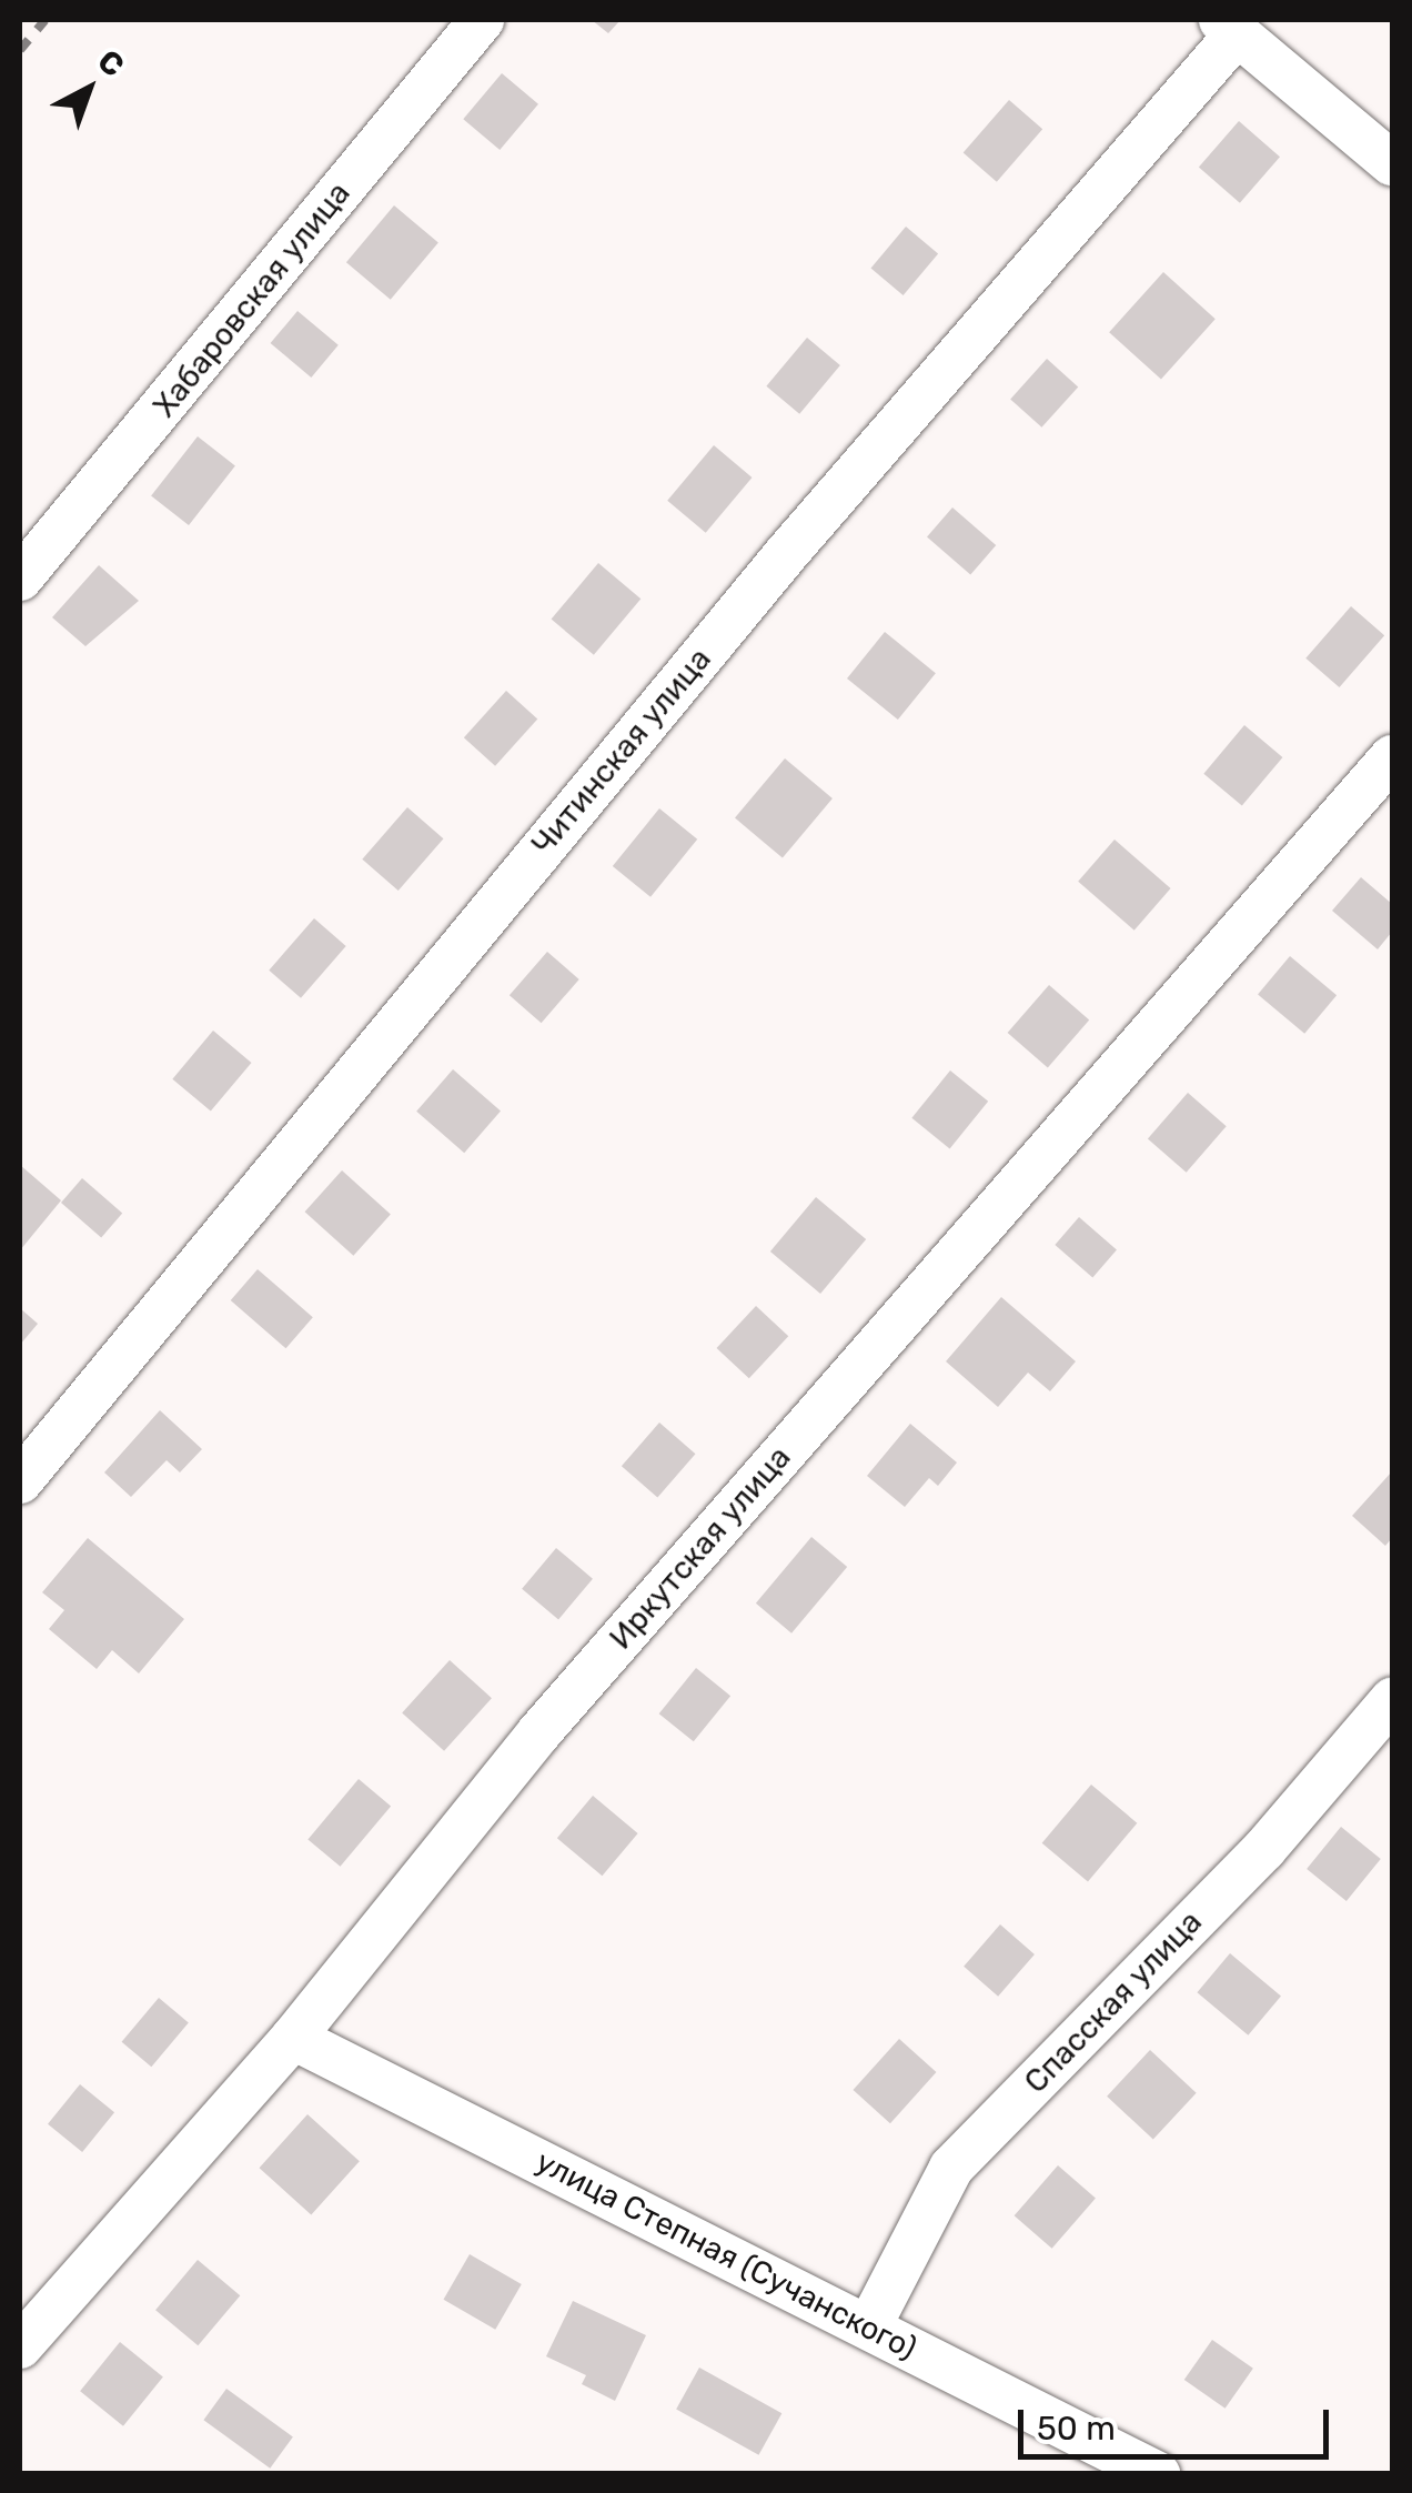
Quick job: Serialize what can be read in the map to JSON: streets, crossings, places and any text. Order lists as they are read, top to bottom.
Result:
{
  "streets": {
    "street": [
      "Хабаровская улица",
      "Читинская улица",
      "Иркутская улица",
      "Спасская улица",
      "улица Степная (Сучанского)"
    ]
  },
  "crossings": [
    ["Иркутская улица", "улица Степная (Сучанского)"],
    ["Спасская улица", "улица Степная (Сучанского)"]
  ],
  "scale_bar": "50 m",
  "north": "top right"
}
